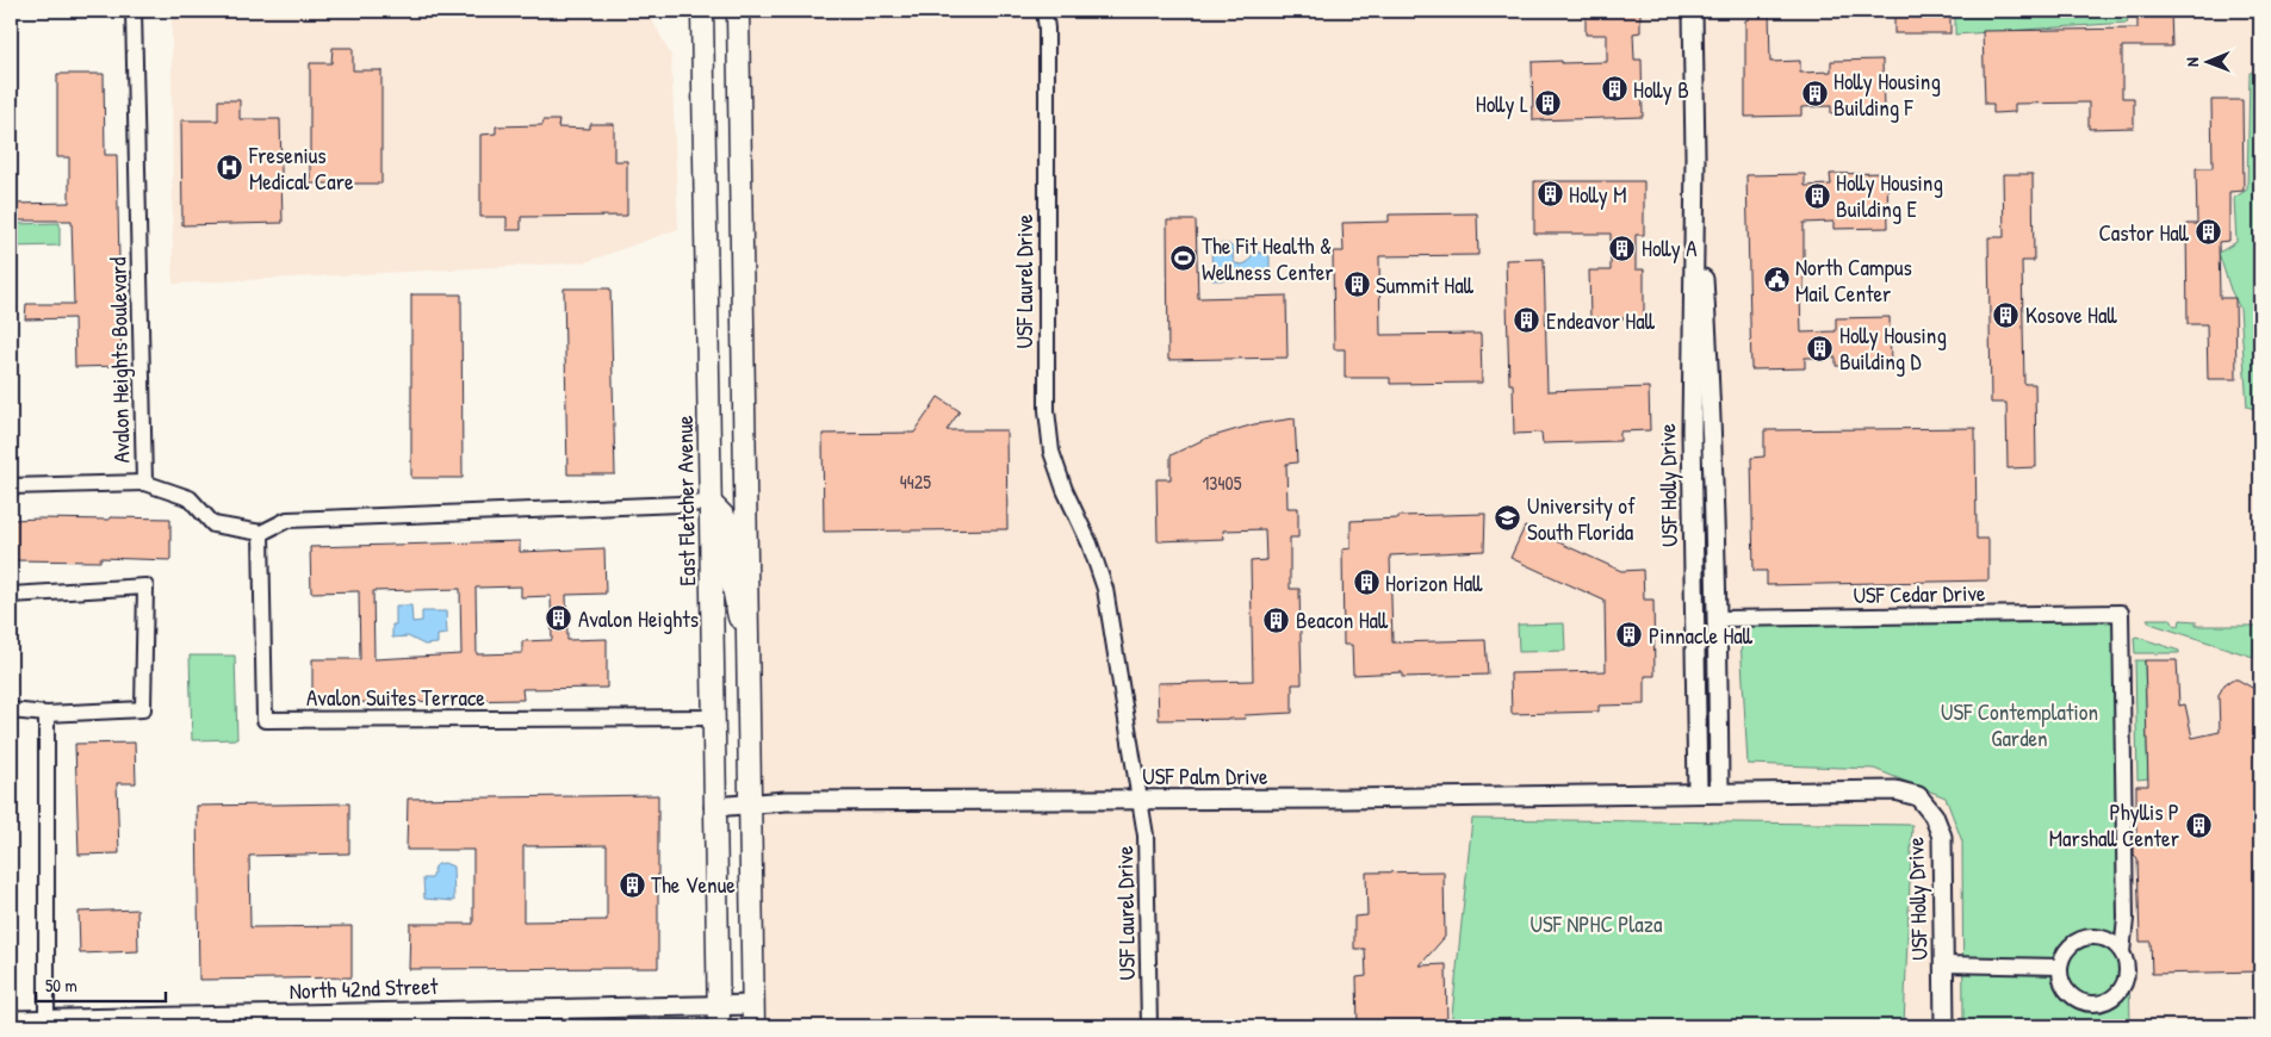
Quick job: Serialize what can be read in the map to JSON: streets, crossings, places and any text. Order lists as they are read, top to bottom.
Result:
{
  "streets": {
    "main road": ["East Fletcher Avenue"],
    "street": [
      "USF Laurel Drive",
      "Avalon Heights Boulevard",
      "USF Holly Drive",
      "USF Cedar Drive",
      "Avalon Suites Terrace",
      "USF Palm Drive",
      "North 42nd Street"
    ]
  },
  "crossings": [
    ["USF Laurel Drive", "USF Palm Drive"],
    ["Avalon Heights Boulevard", "Avalon Suites Terrace"],
    ["USF Holly Drive", "USF Cedar Drive"],
    ["USF Holly Drive", "USF Palm Drive"],
    ["East Fletcher Avenue", "Avalon Suites Terrace"],
    ["East Fletcher Avenue", "USF Palm Drive"],
    ["East Fletcher Avenue", "North 42nd Street"]
  ],
  "parks": ["USF Contemplation Garden", "USF NPHC Plaza"],
  "places": {
    "building": [
      "Holly B",
      "Holly Housing Building F",
      "Holly L",
      "Holly M",
      "Holly Housing Building E",
      "Castor Hall",
      "Holly A",
      "Summit Hall",
      "Kosove Hall",
      "Endeavor Hall",
      "Holly Housing Building D",
      "Horizon Hall",
      "Avalon Heights",
      "Beacon Hall",
      "Pinnacle Hall",
      "Phyllis P Marshall Center",
      "The Venue"
    ],
    "hospital": ["Fresenius Medical Care"],
    "sports": ["The Fit Health & Wellness Center"],
    "public building": ["North Campus Mail Center"],
    "school or university": ["University of South Florida"]
  },
  "house_numbers": ["4425", "13405"],
  "scale_bar": "50 m",
  "north": "left"
}
